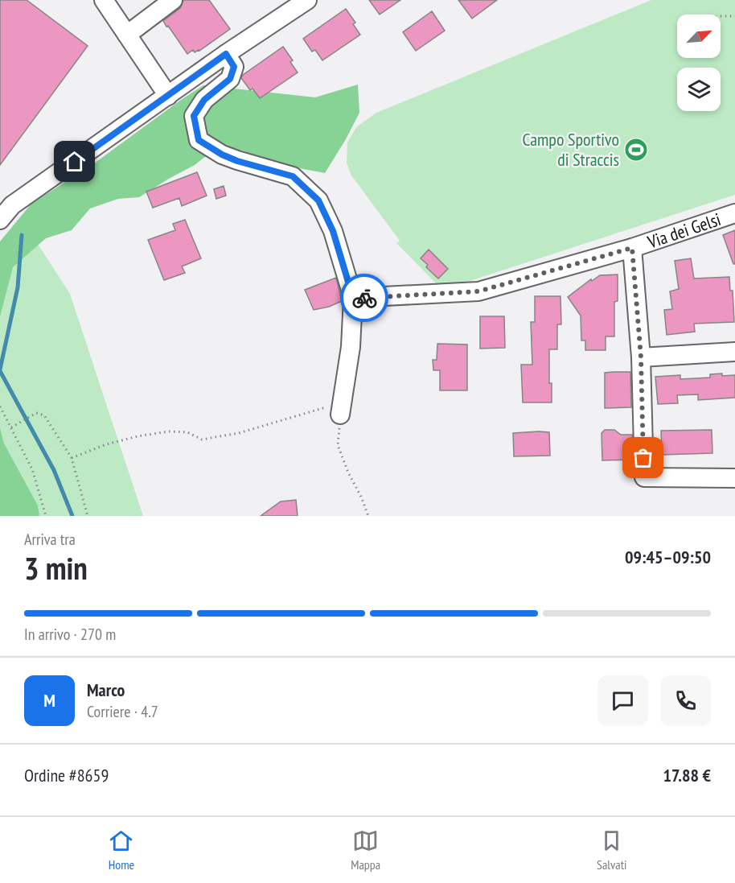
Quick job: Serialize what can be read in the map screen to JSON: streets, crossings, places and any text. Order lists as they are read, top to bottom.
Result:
{
  "streets": {
    "street": ["Via dei Gelsi"]
  },
  "places": {
    "sports": ["Campo Sportivo di Straccis"]
  },
  "north": "top right",
  "page": {
    "heading": ["3 min", "Arriva tra", "09:45–09:50"],
    "panel": [
      "Marco",
      "Corriere · 4.7",
      "Ordine #8659",
      "17.88 €"
    ],
    "bar": "In arrivo · 270 m",
    "round": "M",
    "tabs": ["Home", "Mappa", "Salvati"]
  }
}
